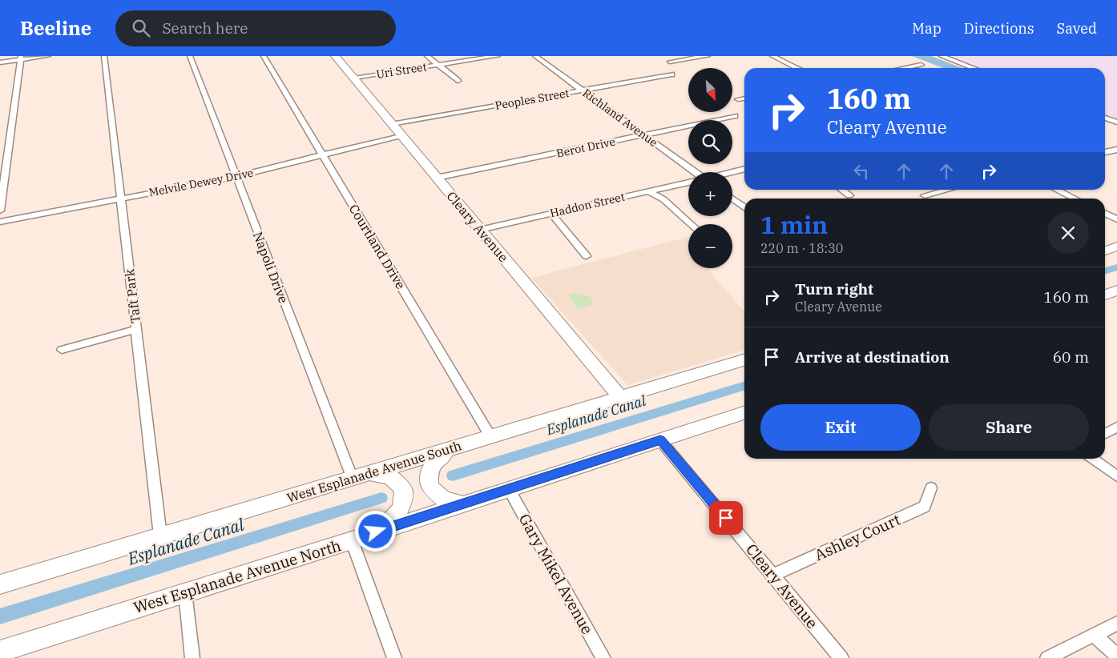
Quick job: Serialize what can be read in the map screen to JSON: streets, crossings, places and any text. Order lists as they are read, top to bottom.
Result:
{
  "streets": {
    "main road": ["Cleary Avenue", "West Esplanade Avenue South", "West Esplanade Avenue North"],
    "street": [
      "Uri Street",
      "Peoples Street",
      "Richland Avenue",
      "Berot Drive",
      "Melvile Dewey Drive",
      "Haddon Street",
      "Courtland Drive",
      "Napoli Drive",
      "Taft Park",
      "Ashley Court",
      "Gary Mikel Avenue"
    ]
  },
  "crossings": [
    ["Uri Street", "Cleary Avenue"],
    ["Peoples Street", "Richland Avenue"],
    ["Peoples Street", "Cleary Avenue"],
    ["Richland Avenue", "Berot Drive"],
    ["Berot Drive", "Cleary Avenue"],
    ["Melvile Dewey Drive", "Cleary Avenue"],
    ["Melvile Dewey Drive", "Courtland Drive"],
    ["Melvile Dewey Drive", "Napoli Drive"],
    ["Melvile Dewey Drive", "Taft Park"],
    ["Haddon Street", "Cleary Avenue"],
    ["Cleary Avenue", "West Esplanade Avenue South"],
    ["Cleary Avenue", "Ashley Court"],
    ["Cleary Avenue", "West Esplanade Avenue North"],
    ["Courtland Drive", "West Esplanade Avenue South"],
    ["Napoli Drive", "West Esplanade Avenue South"],
    ["Taft Park", "West Esplanade Avenue South"],
    ["Gary Mikel Avenue", "West Esplanade Avenue North"]
  ],
  "water": ["Esplanade Canal"],
  "north": "bottom right",
  "page": {
    "header": "Beeline",
    "search": "Search here",
    "nav": ["Map", "Directions", "Saved"],
    "map_buttons": ["+", "−"],
    "turn": ["160 m", "Cleary Avenue"],
    "heading": ["1 min", "220 m · 18:30"],
    "list": [
      {
        "name": "Turn right",
        "note": "Cleary Avenue",
        "value": "160 m"
      },
      {
        "name": "Arrive at destination",
        "value": "60 m"
      }
    ],
    "buttons": ["Exit", "Share"]
  }
}
